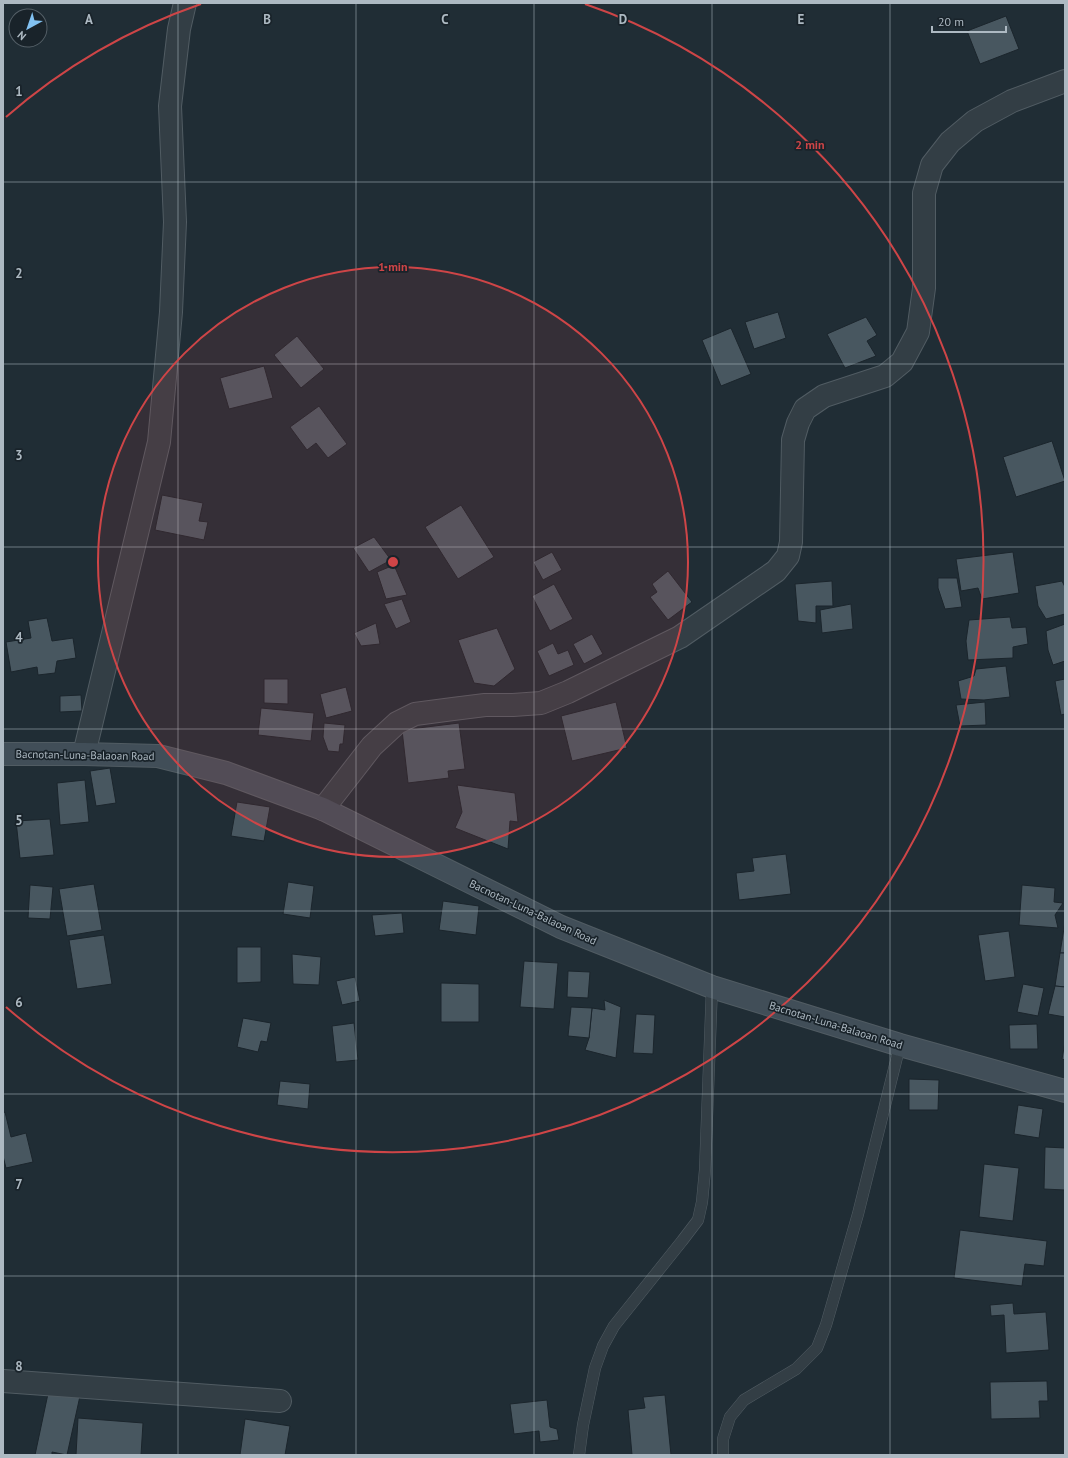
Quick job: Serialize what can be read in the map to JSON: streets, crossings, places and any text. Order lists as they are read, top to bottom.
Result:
{
  "streets": {
    "main road": ["Bacnotan-Luna-Balaoan Road"]
  },
  "scale_bar": "20 m",
  "north": "bottom left",
  "grid": {
    "columns": [
      "A",
      "B",
      "C",
      "D",
      "E"
    ],
    "rows": [
      "1",
      "2",
      "3",
      "4",
      "5",
      "6",
      "7",
      "8"
    ]
  },
  "rings": ["2 min", "1 min"]
}
